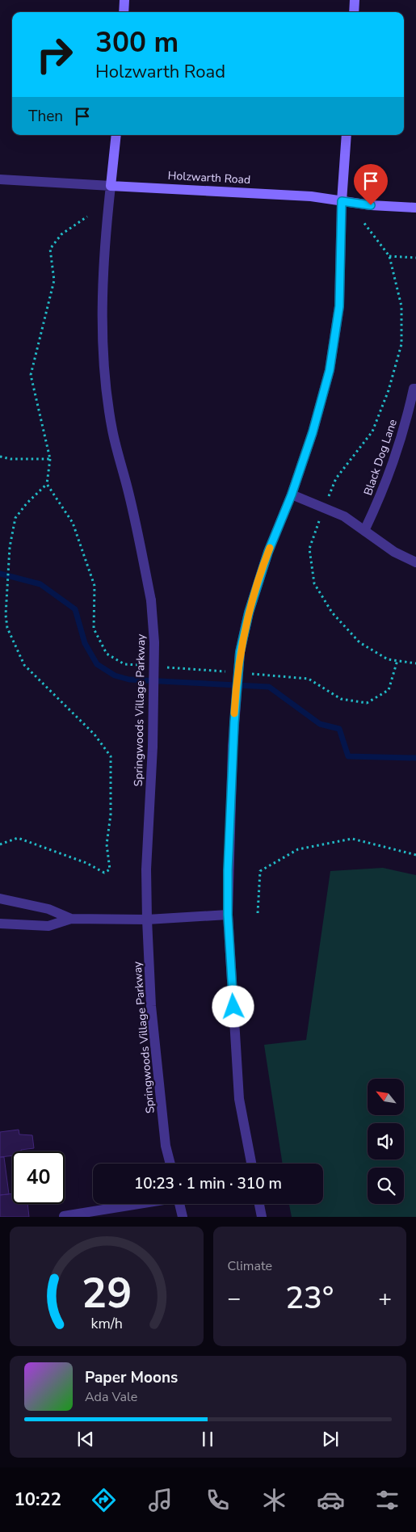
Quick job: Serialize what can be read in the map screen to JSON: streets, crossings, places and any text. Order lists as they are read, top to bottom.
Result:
{
  "streets": {
    "main road": ["Holzwarth Road", "Springwoods Village Parkway"],
    "street": ["Black Dog Lane"]
  },
  "crossings": [
    ["Holzwarth Road", "Springwoods Village Parkway"]
  ],
  "north": "top left",
  "page": {
    "turn": ["300 m", "Holzwarth Road"],
    "then": "Then",
    "limit": "40",
    "trip": "10:23 · 1 min · 310 m",
    "tile": "Climate",
    "heat": ["−", "23°", "+"],
    "song": ["Paper Moons", "Ada Vale"],
    "tabs": "10:22",
    "gauge": ["29", "km/h"]
  }
}
